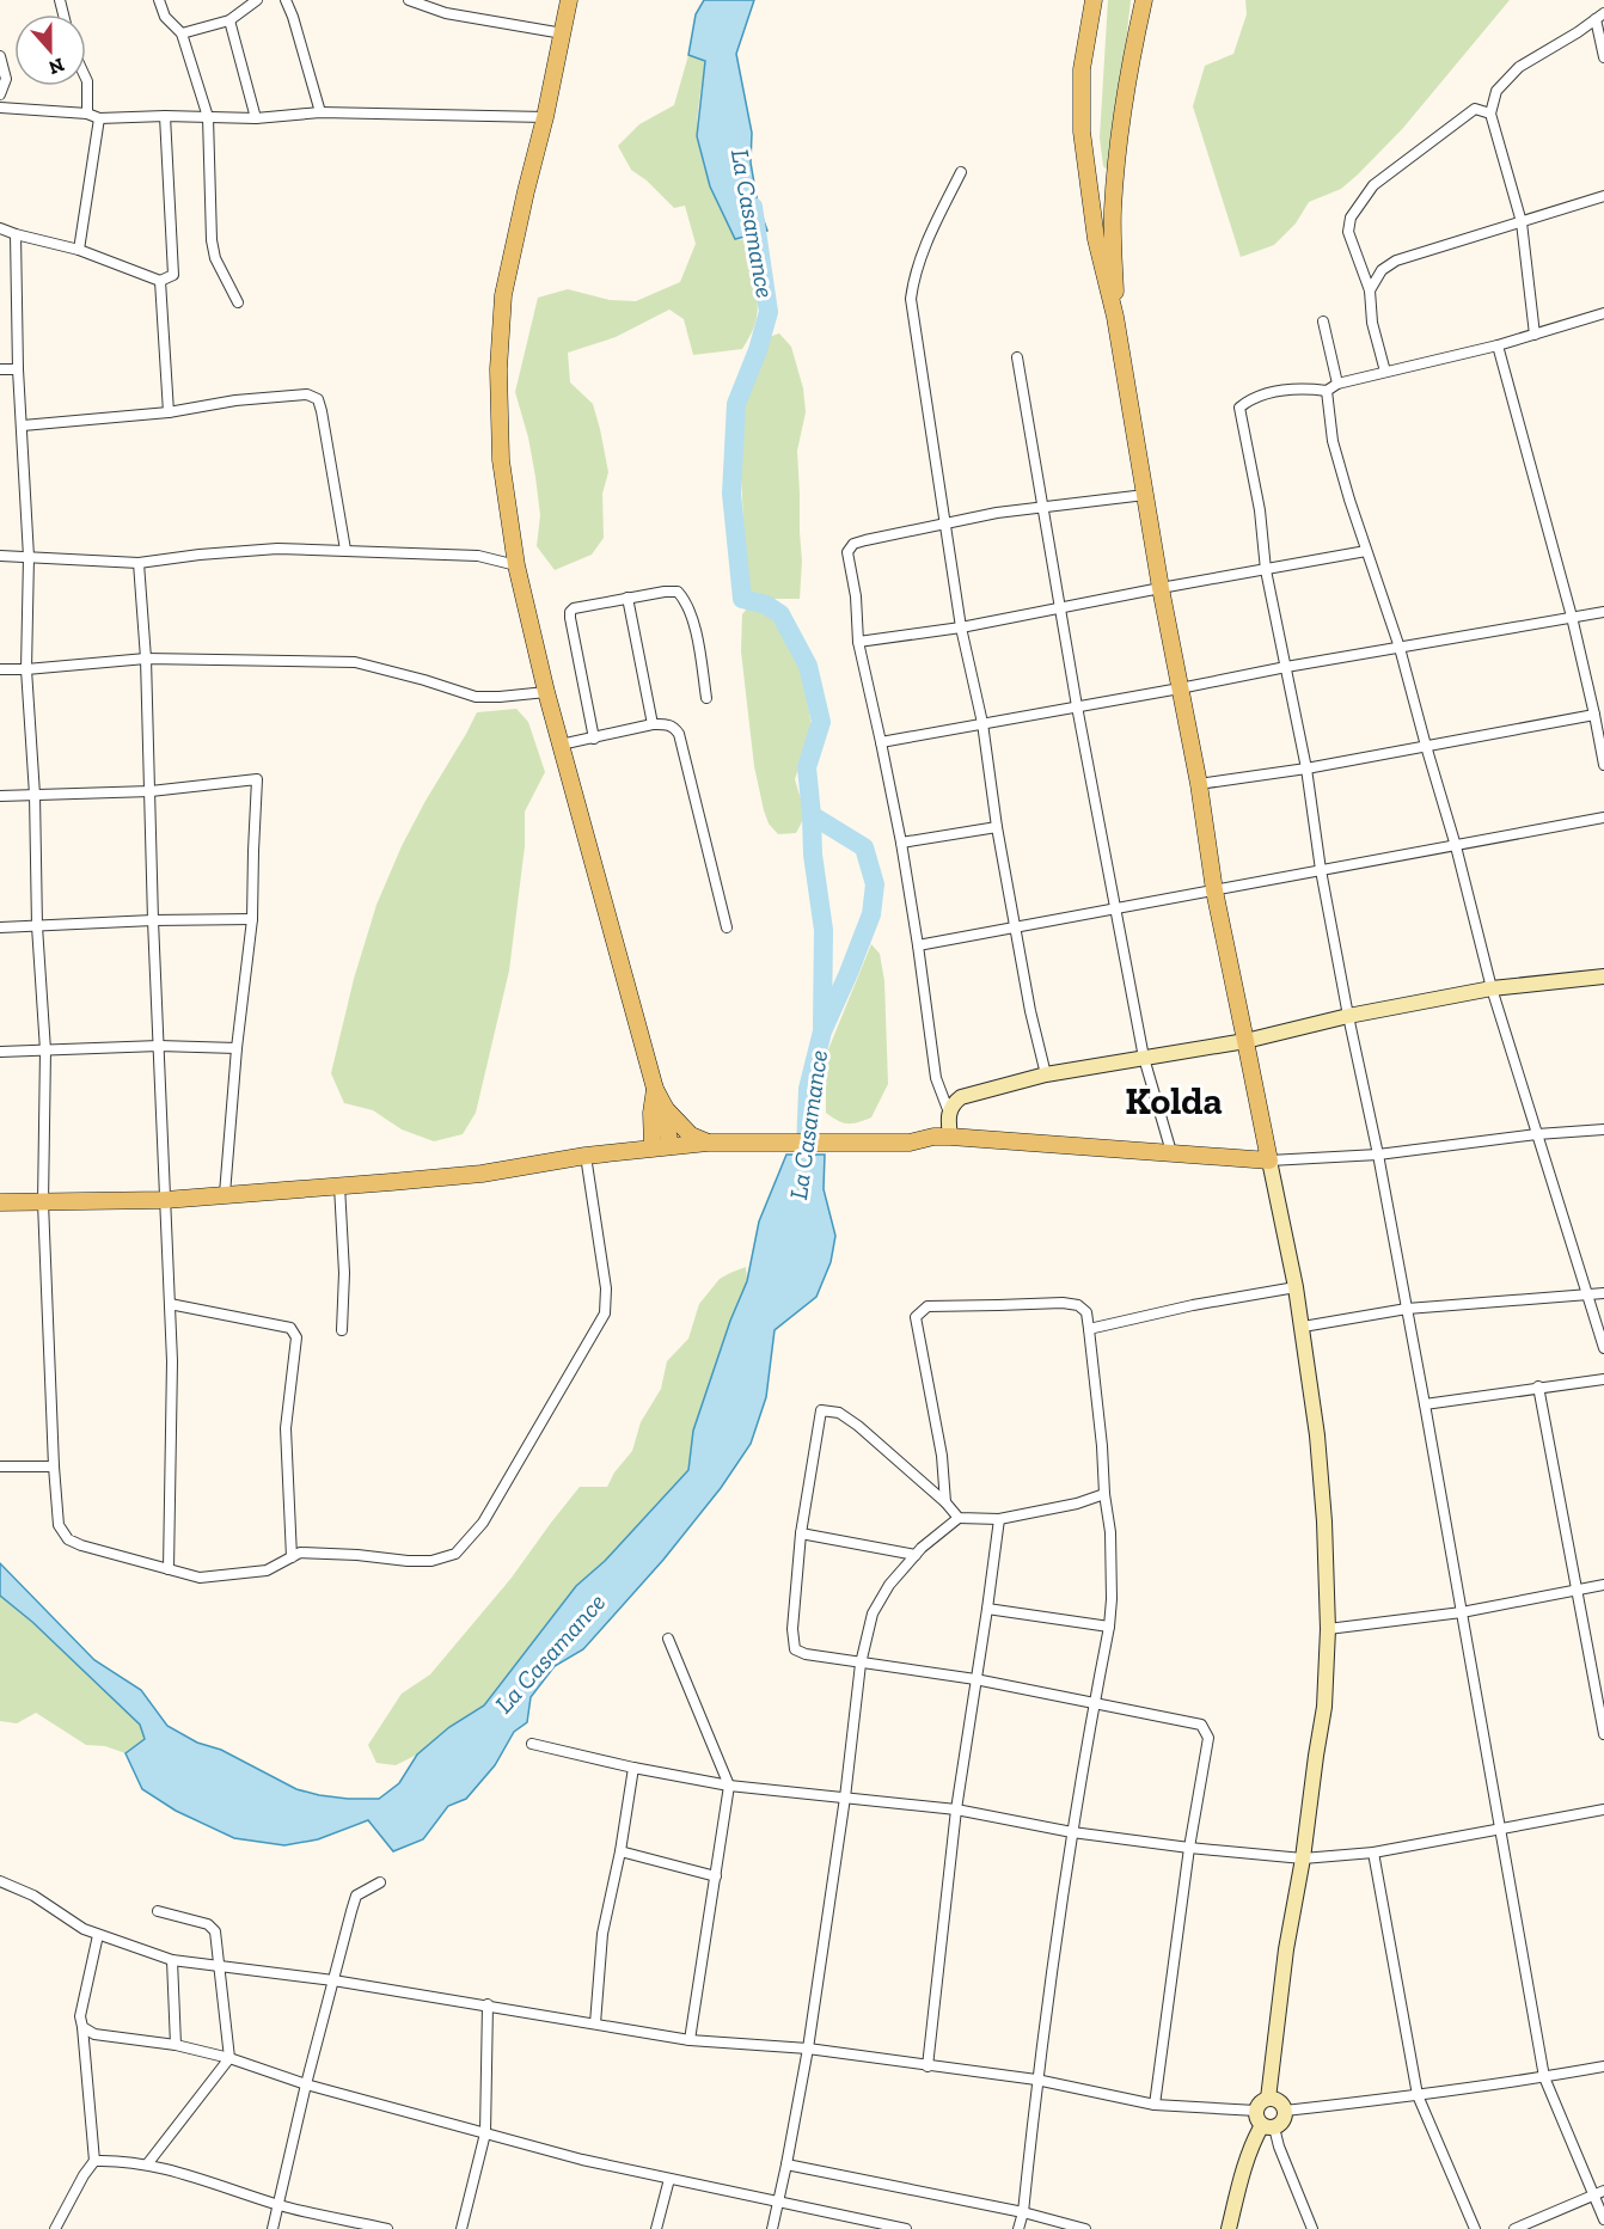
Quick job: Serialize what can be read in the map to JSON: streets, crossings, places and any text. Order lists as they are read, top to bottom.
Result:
{
  "districts": ["Kolda"],
  "water": ["La Casamance"],
  "north": "bottom"
}
